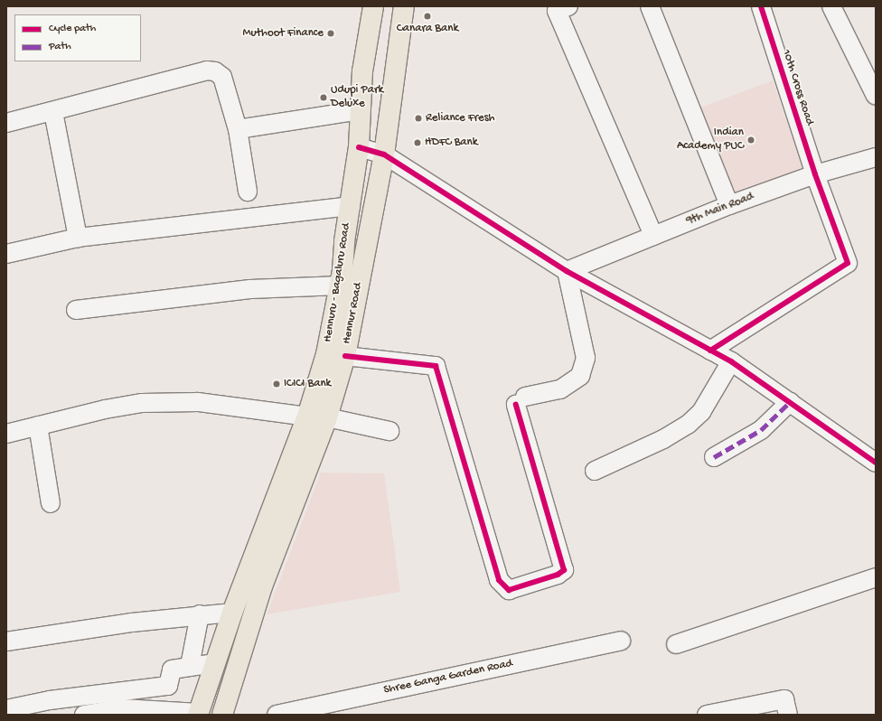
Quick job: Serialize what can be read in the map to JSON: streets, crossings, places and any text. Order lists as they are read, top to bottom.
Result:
{
  "streets": {
    "main road": ["Hennuru - Bagaluru Road", "Hennur Road"],
    "street": ["10th Cross Road", "9th Main Road", "Shree Ganga Garden Road"]
  },
  "crossings": [
    ["10th Cross Road", "9th Main Road"]
  ],
  "places": [
    "Canara Bank",
    "Muthoot Finance",
    "Udupi Park Deluxe",
    "Reliance Fresh",
    "Indian Academy PUC",
    "HDFC Bank",
    "ICICI Bank"
  ],
  "legend": ["Cycle path", "Path"]
}
